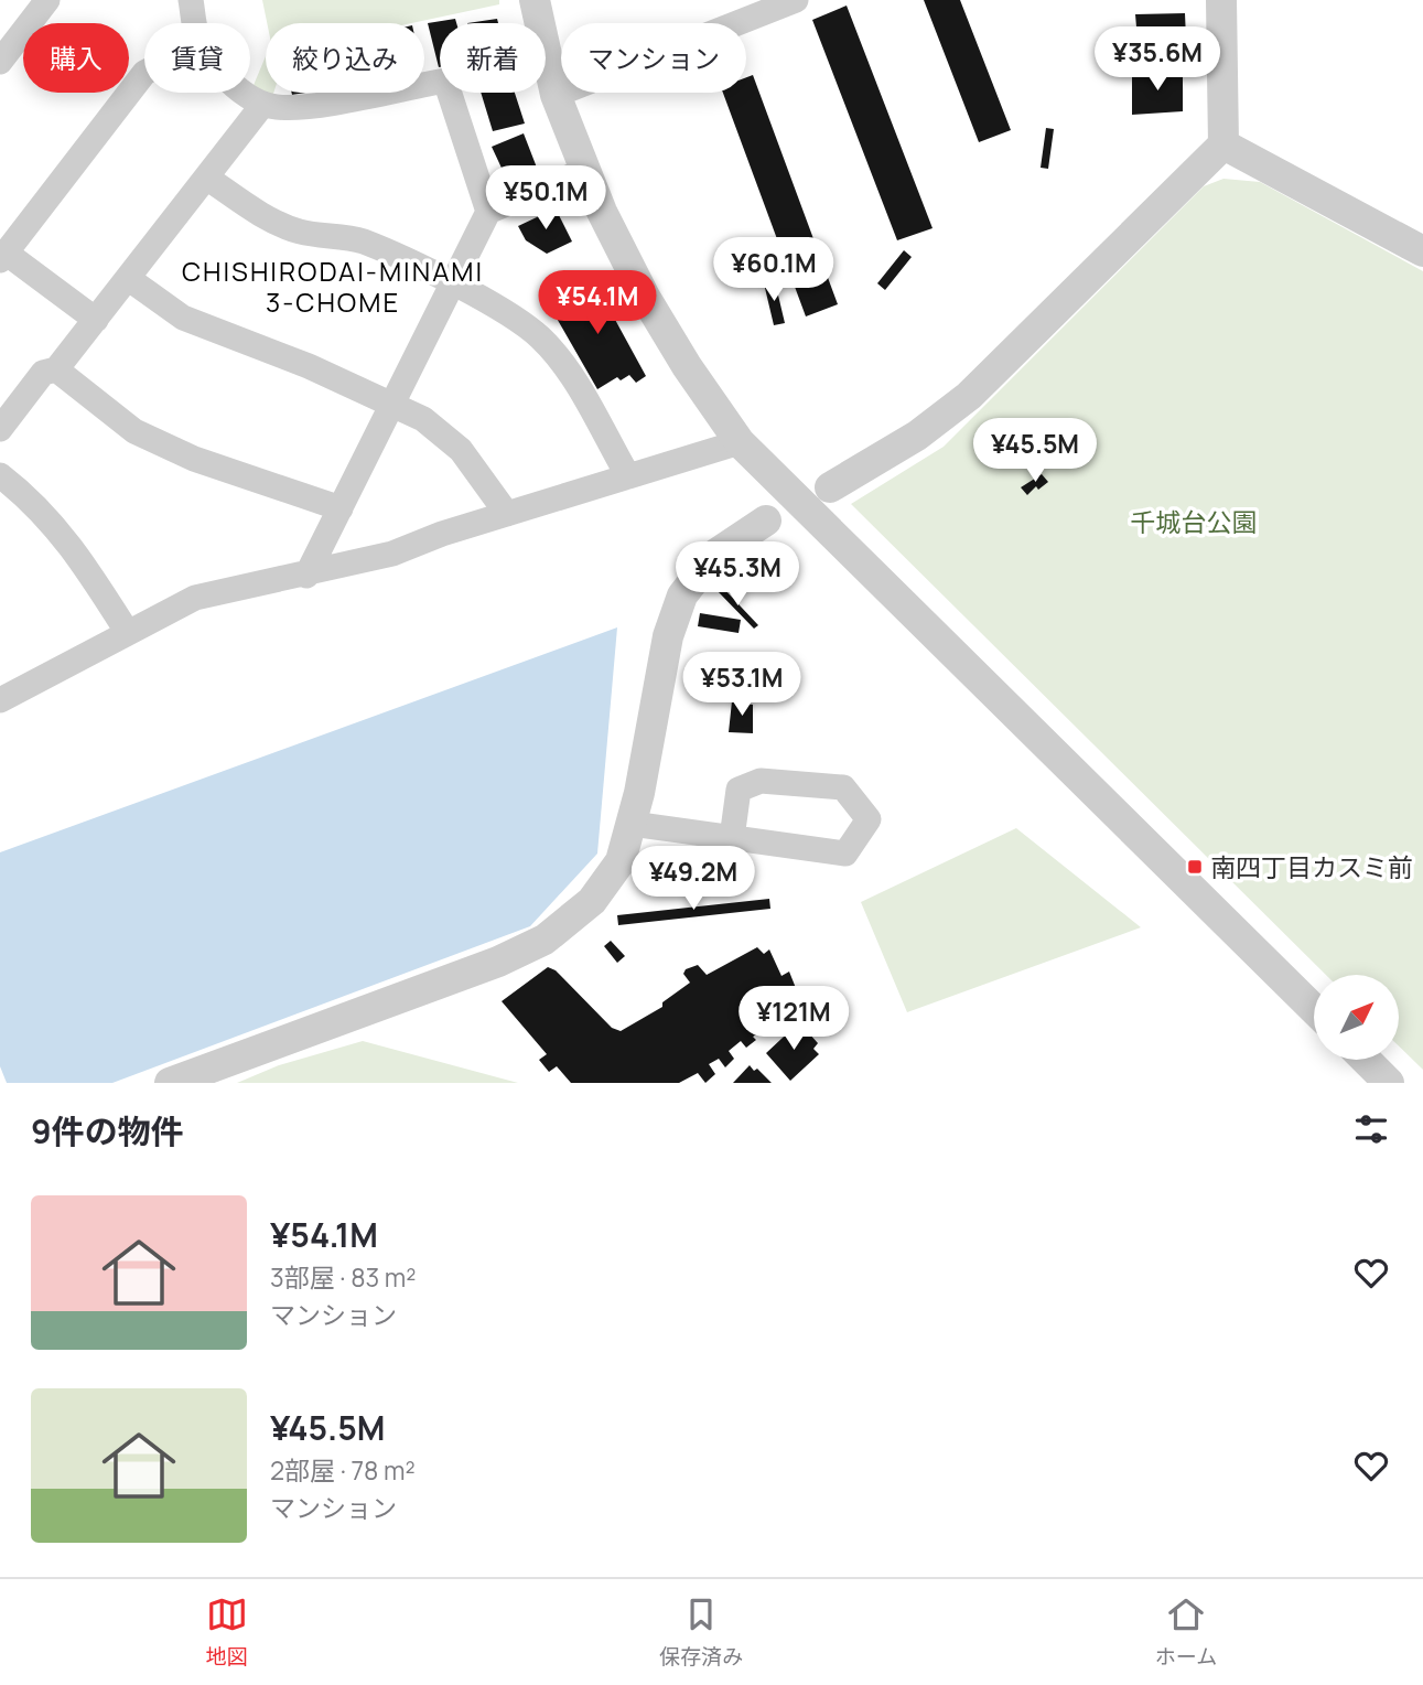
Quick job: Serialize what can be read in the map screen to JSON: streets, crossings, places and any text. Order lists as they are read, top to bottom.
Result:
{
  "districts": ["CHISHIRODAI-MINAMI 3-CHOME"],
  "parks": ["千城台公園"],
  "places": {
    "transit": ["南四丁目カスミ前"]
  },
  "north": "top right",
  "page": {
    "chip": [
      "購入",
      "賃貸",
      "絞り込み",
      "新着",
      "マンション"
    ],
    "price": [
      "¥35.6M",
      "¥50.1M",
      "¥60.1M",
      "¥54.1M",
      "¥45.5M",
      "¥45.3M",
      "¥53.1M",
      "¥49.2M",
      "¥121M"
    ],
    "heading": "9件の物件",
    "list": [
      {
        "name": "¥54.1M",
        "note": "3部屋 · 83 m² · マンション"
      },
      {
        "name": "¥45.5M",
        "note": "2部屋 · 78 m² · マンション"
      }
    ],
    "tabs": ["地図", "保存済み", "ホーム"]
  }
}
